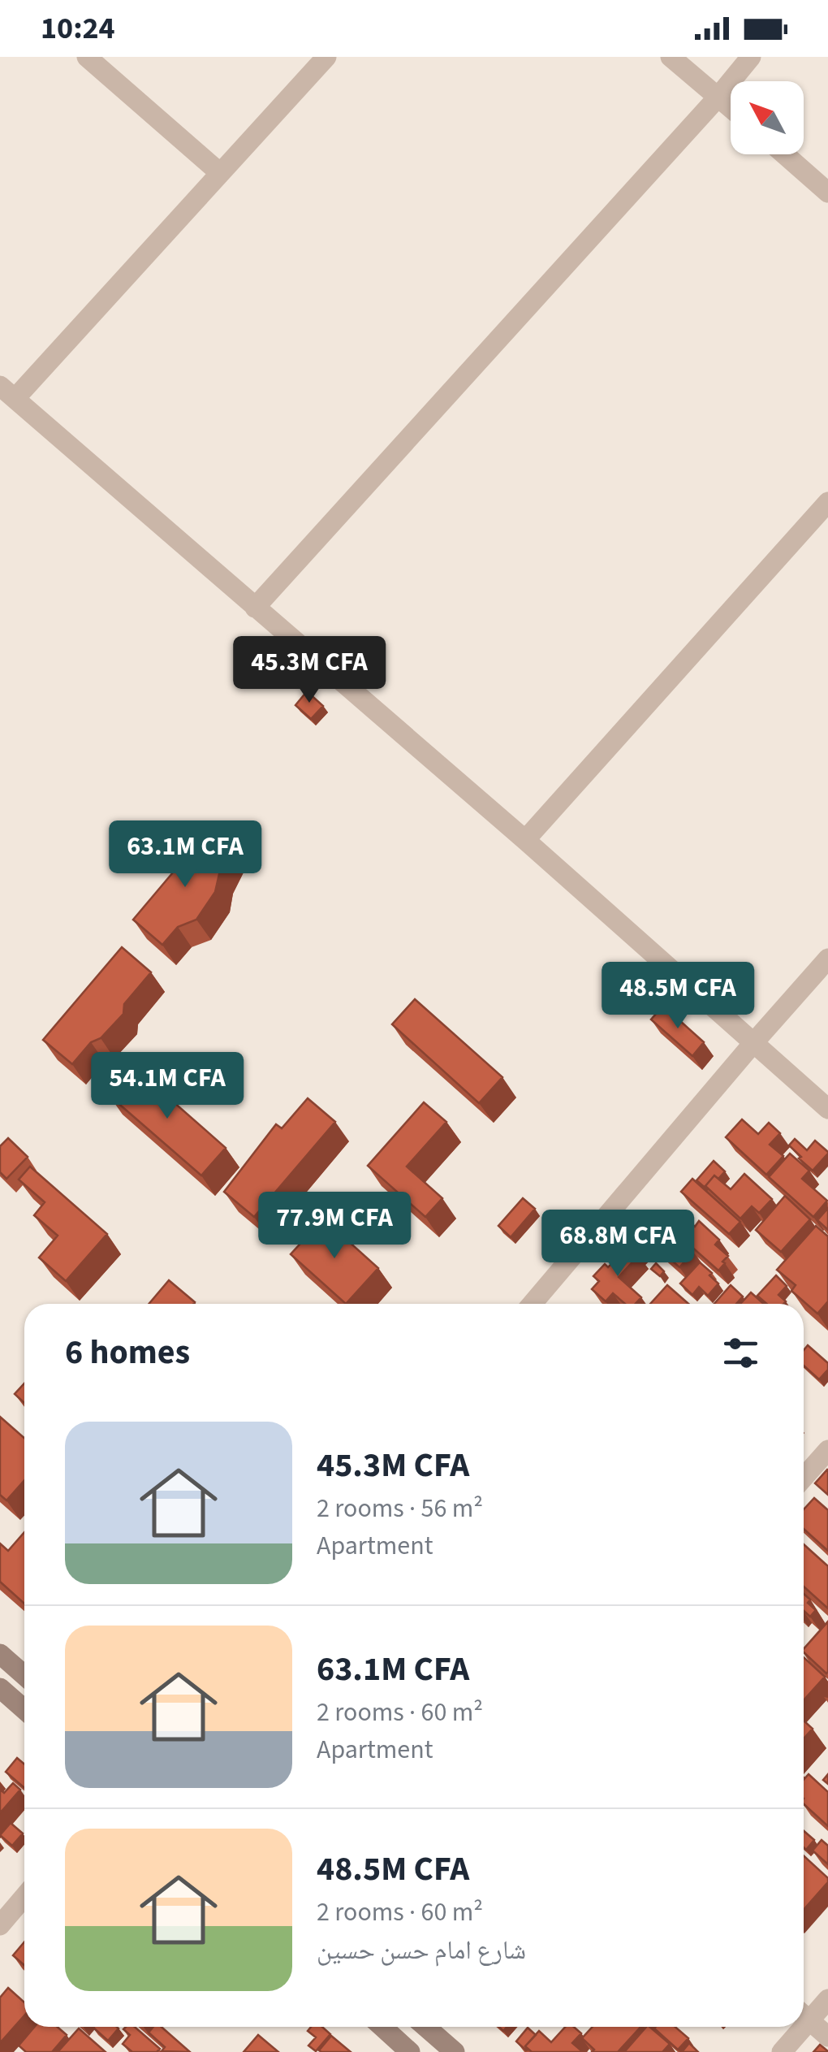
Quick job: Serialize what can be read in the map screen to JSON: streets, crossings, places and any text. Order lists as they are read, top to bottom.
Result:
{
  "north": "top left",
  "page": {
    "status": "10:24",
    "price": [
      "45.3M CFA",
      "63.1M CFA",
      "48.5M CFA",
      "54.1M CFA",
      "77.9M CFA",
      "68.8M CFA"
    ],
    "heading": "6 homes",
    "list": [
      {
        "name": "45.3M CFA",
        "note": "2 rooms · 56 m² · Apartment"
      },
      {
        "name": "63.1M CFA",
        "note": "2 rooms · 60 m² · Apartment"
      },
      {
        "name": "48.5M CFA",
        "note": "2 rooms · 60 m² · شارع امام حسن حسين"
      }
    ]
  }
}
